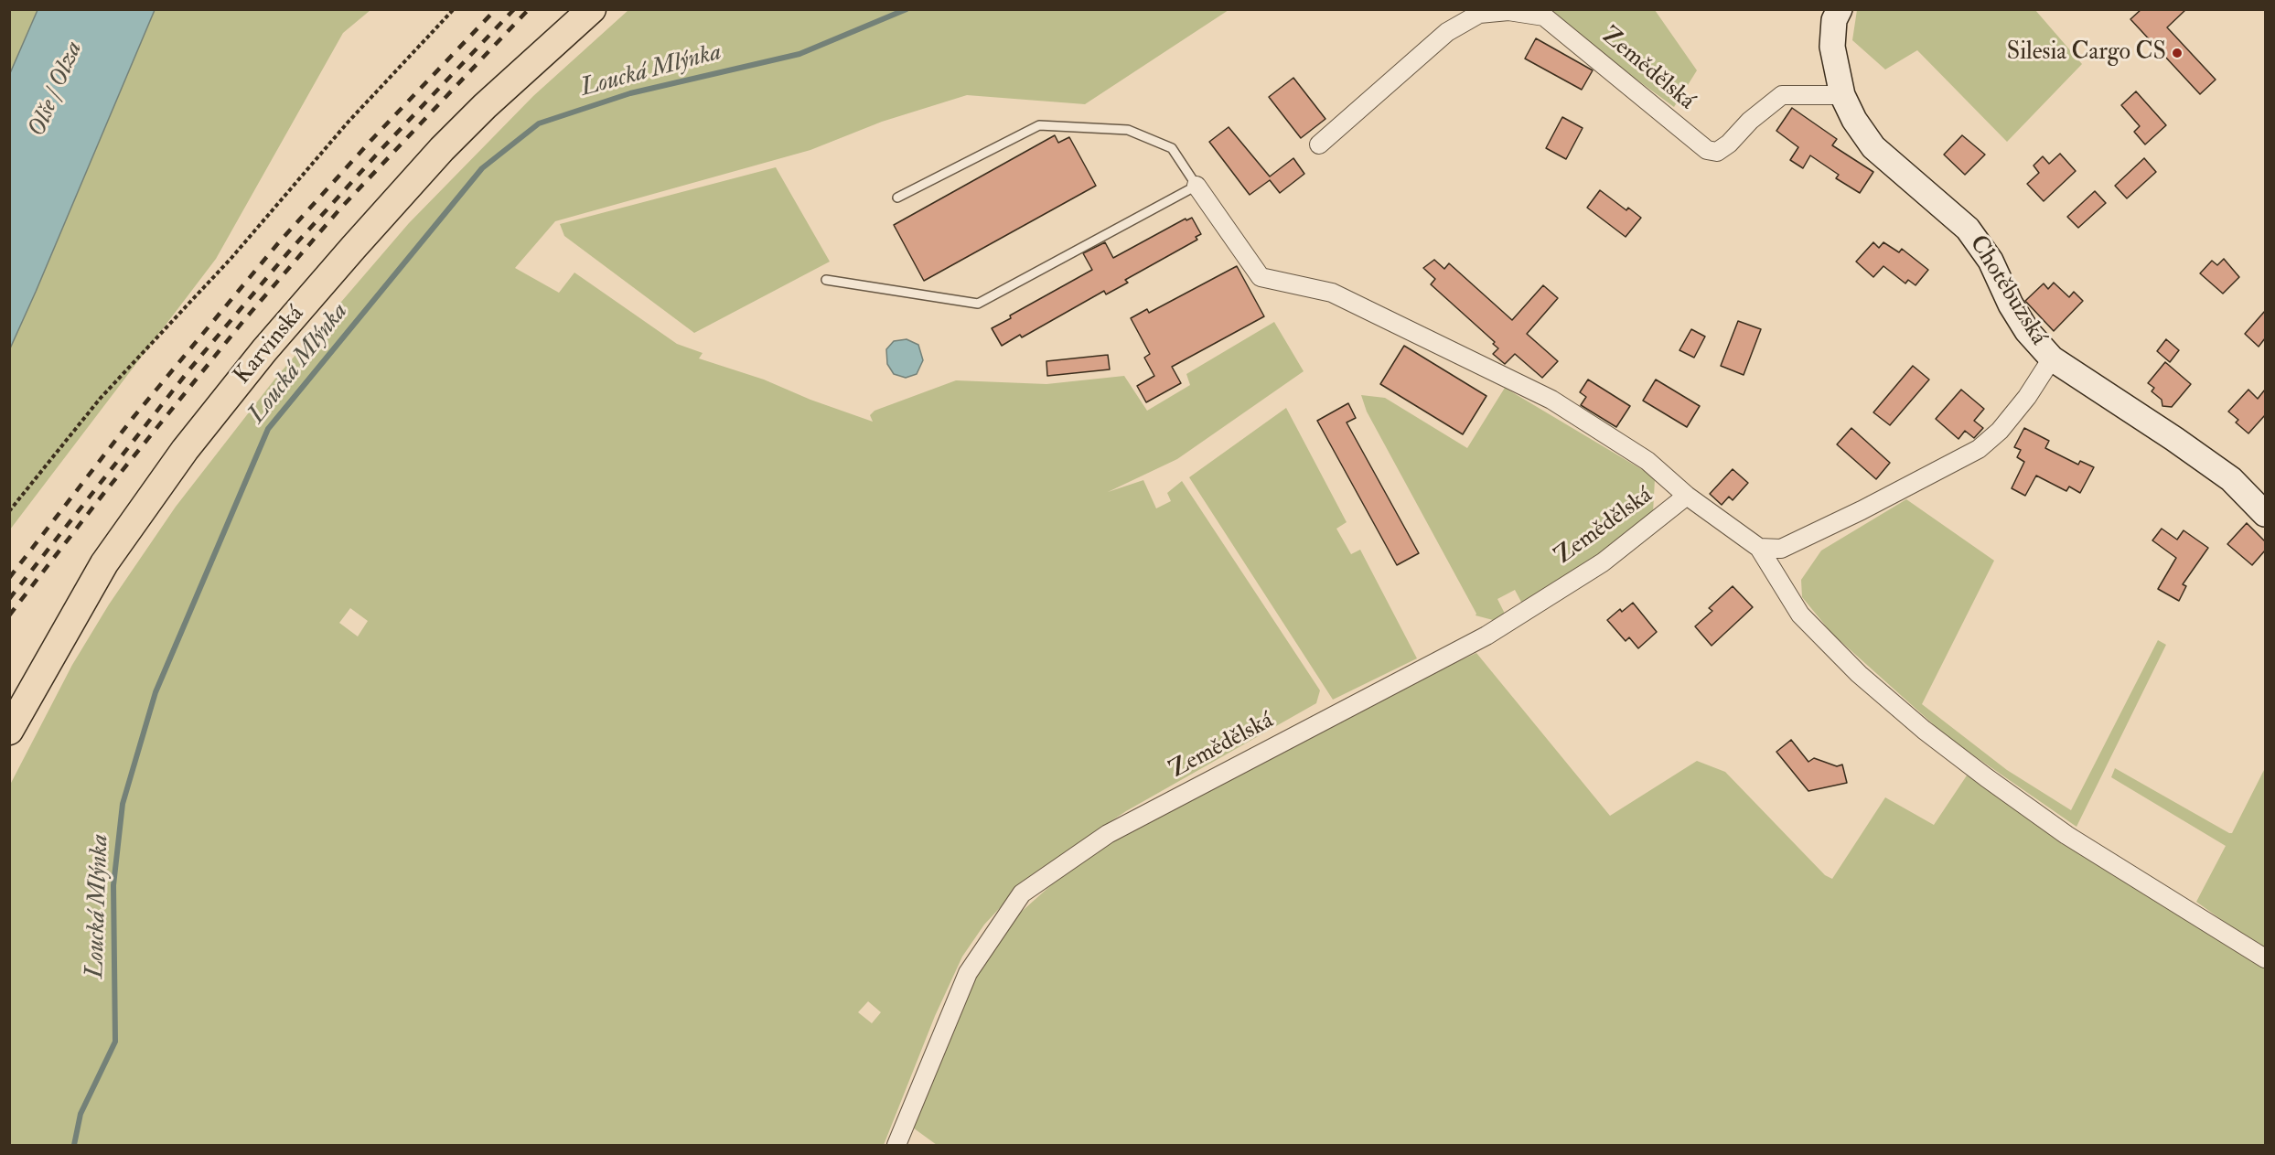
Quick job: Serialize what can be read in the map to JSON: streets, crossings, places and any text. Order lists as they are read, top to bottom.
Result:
{
  "streets": {
    "main road": ["Karvinská"],
    "street": ["Zemědělská", "Chotěbuzská"]
  },
  "crossings": [
    ["Zemědělská", "Chotěbuzská"]
  ],
  "water": ["Loucká Mlýnka", "Olše / Olza"],
  "places": ["Silesia Cargo CS"]
}
